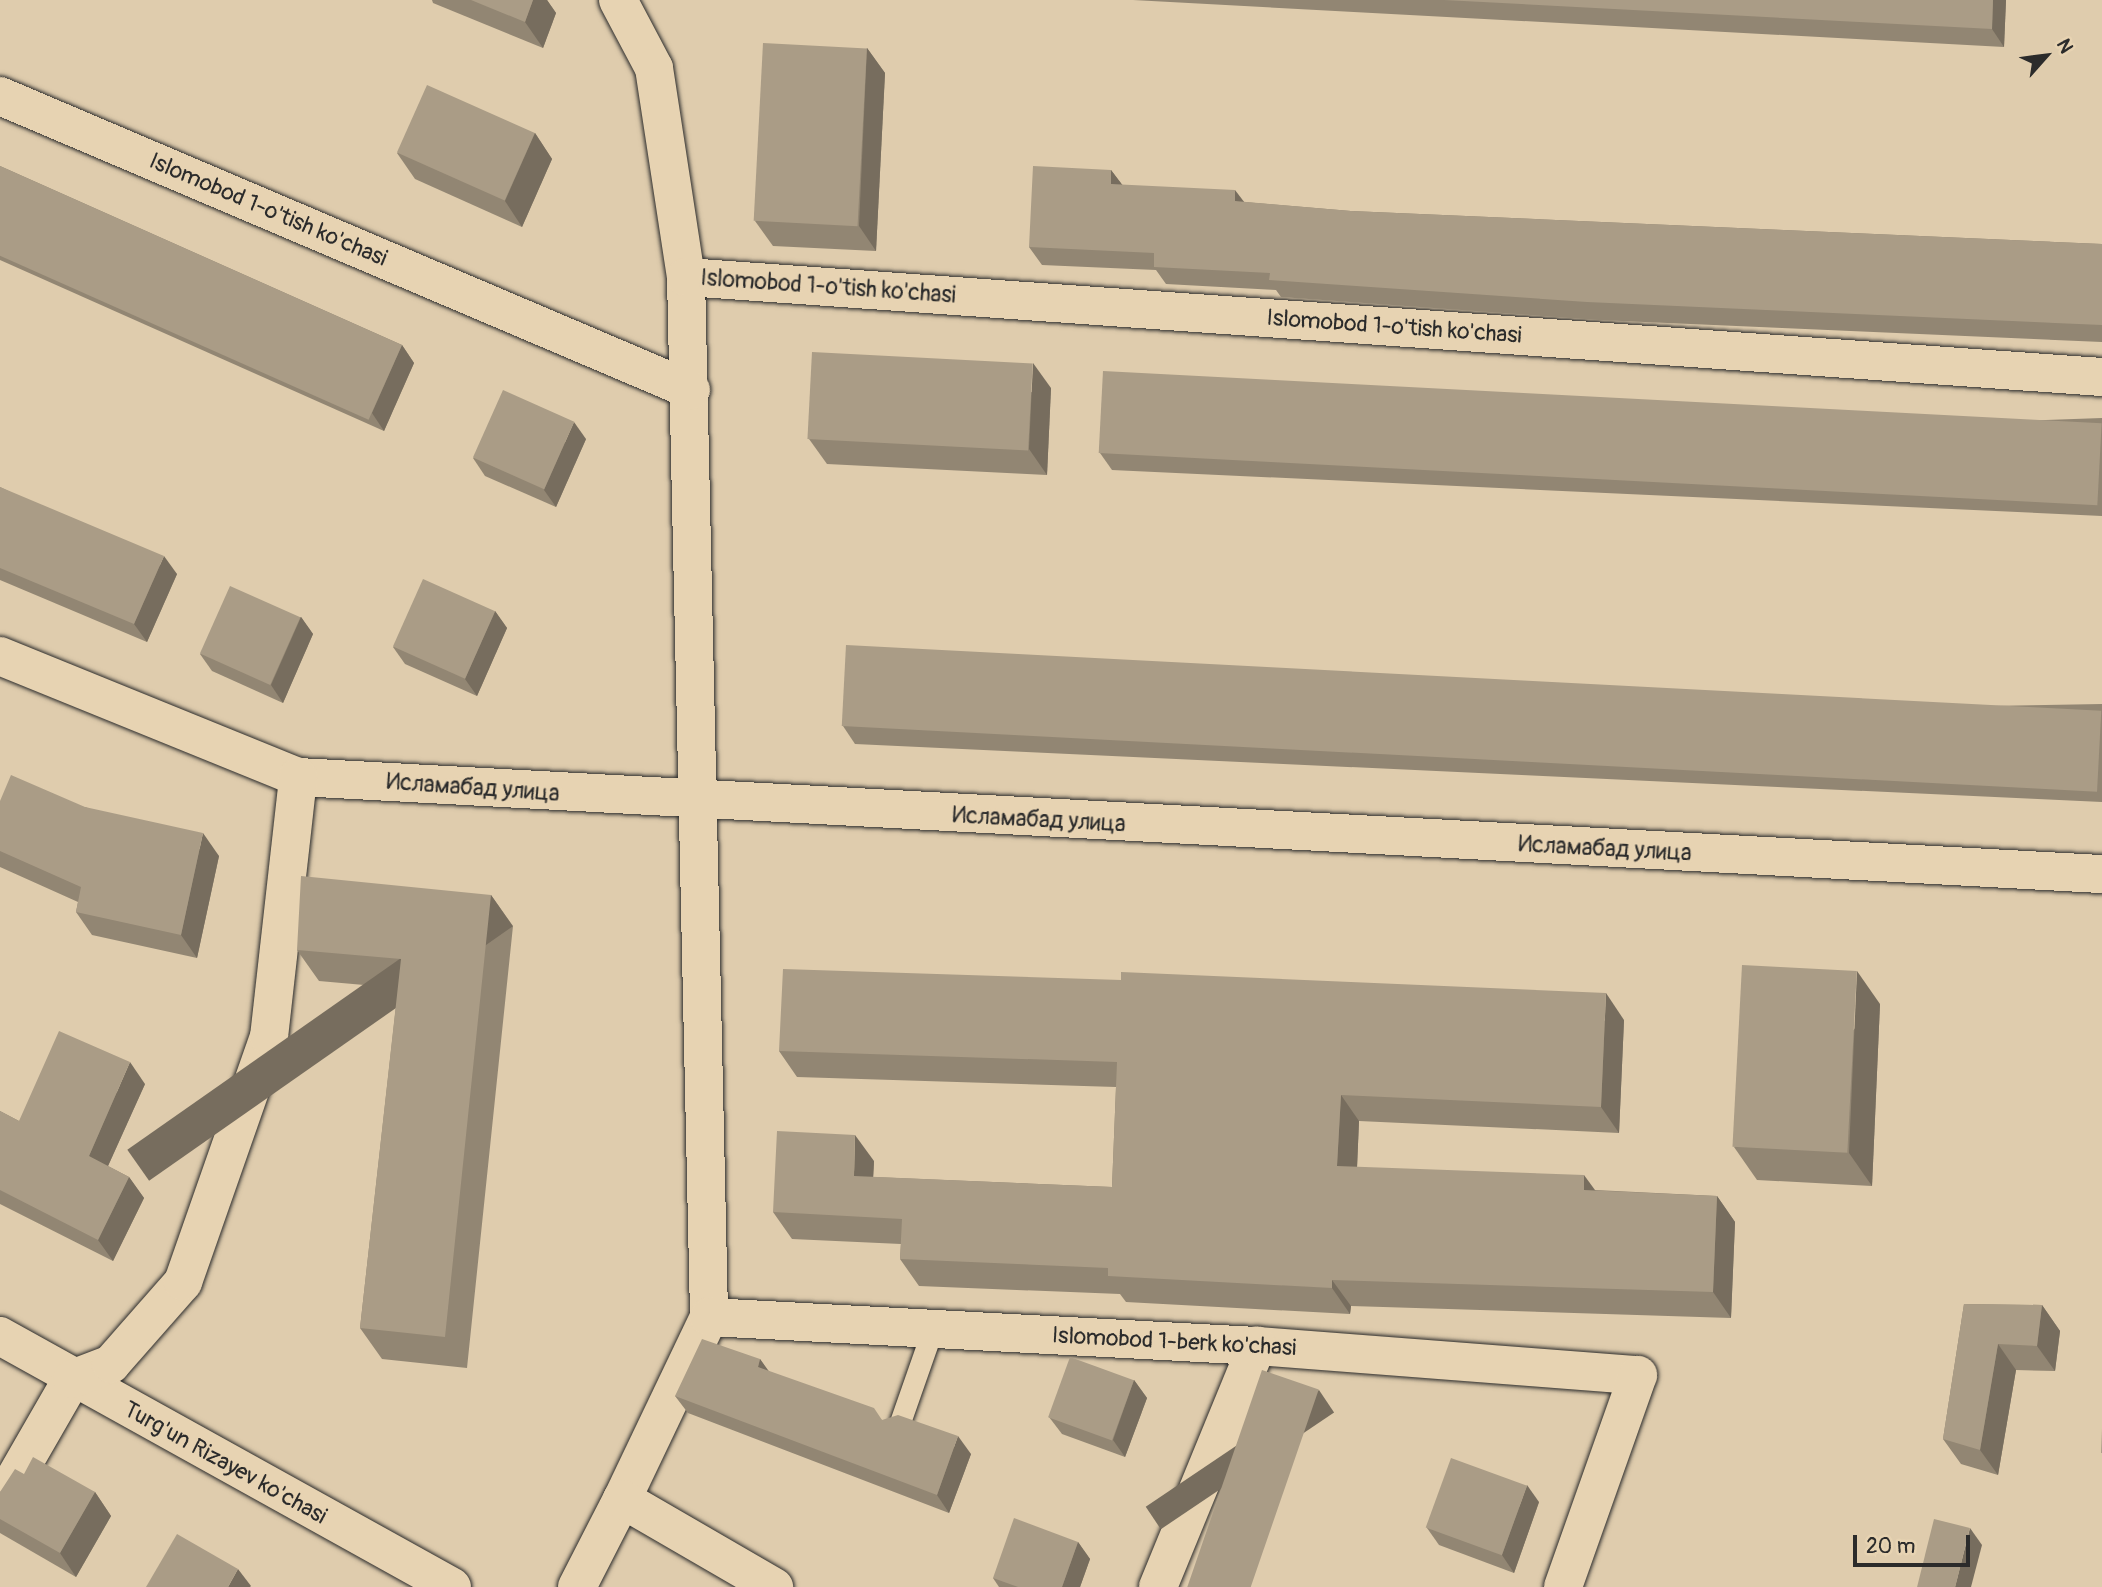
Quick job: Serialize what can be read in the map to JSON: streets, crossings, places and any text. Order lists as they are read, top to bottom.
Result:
{
  "streets": {
    "street": [
      "Islomobod 1-o'tish ko'chasi",
      "Исламабад улица",
      "Islomobod 1-berk ko'chasi",
      "Turg'un Rizayev ko'chasi"
    ]
  },
  "scale_bar": "20 m",
  "north": "top right"
}
